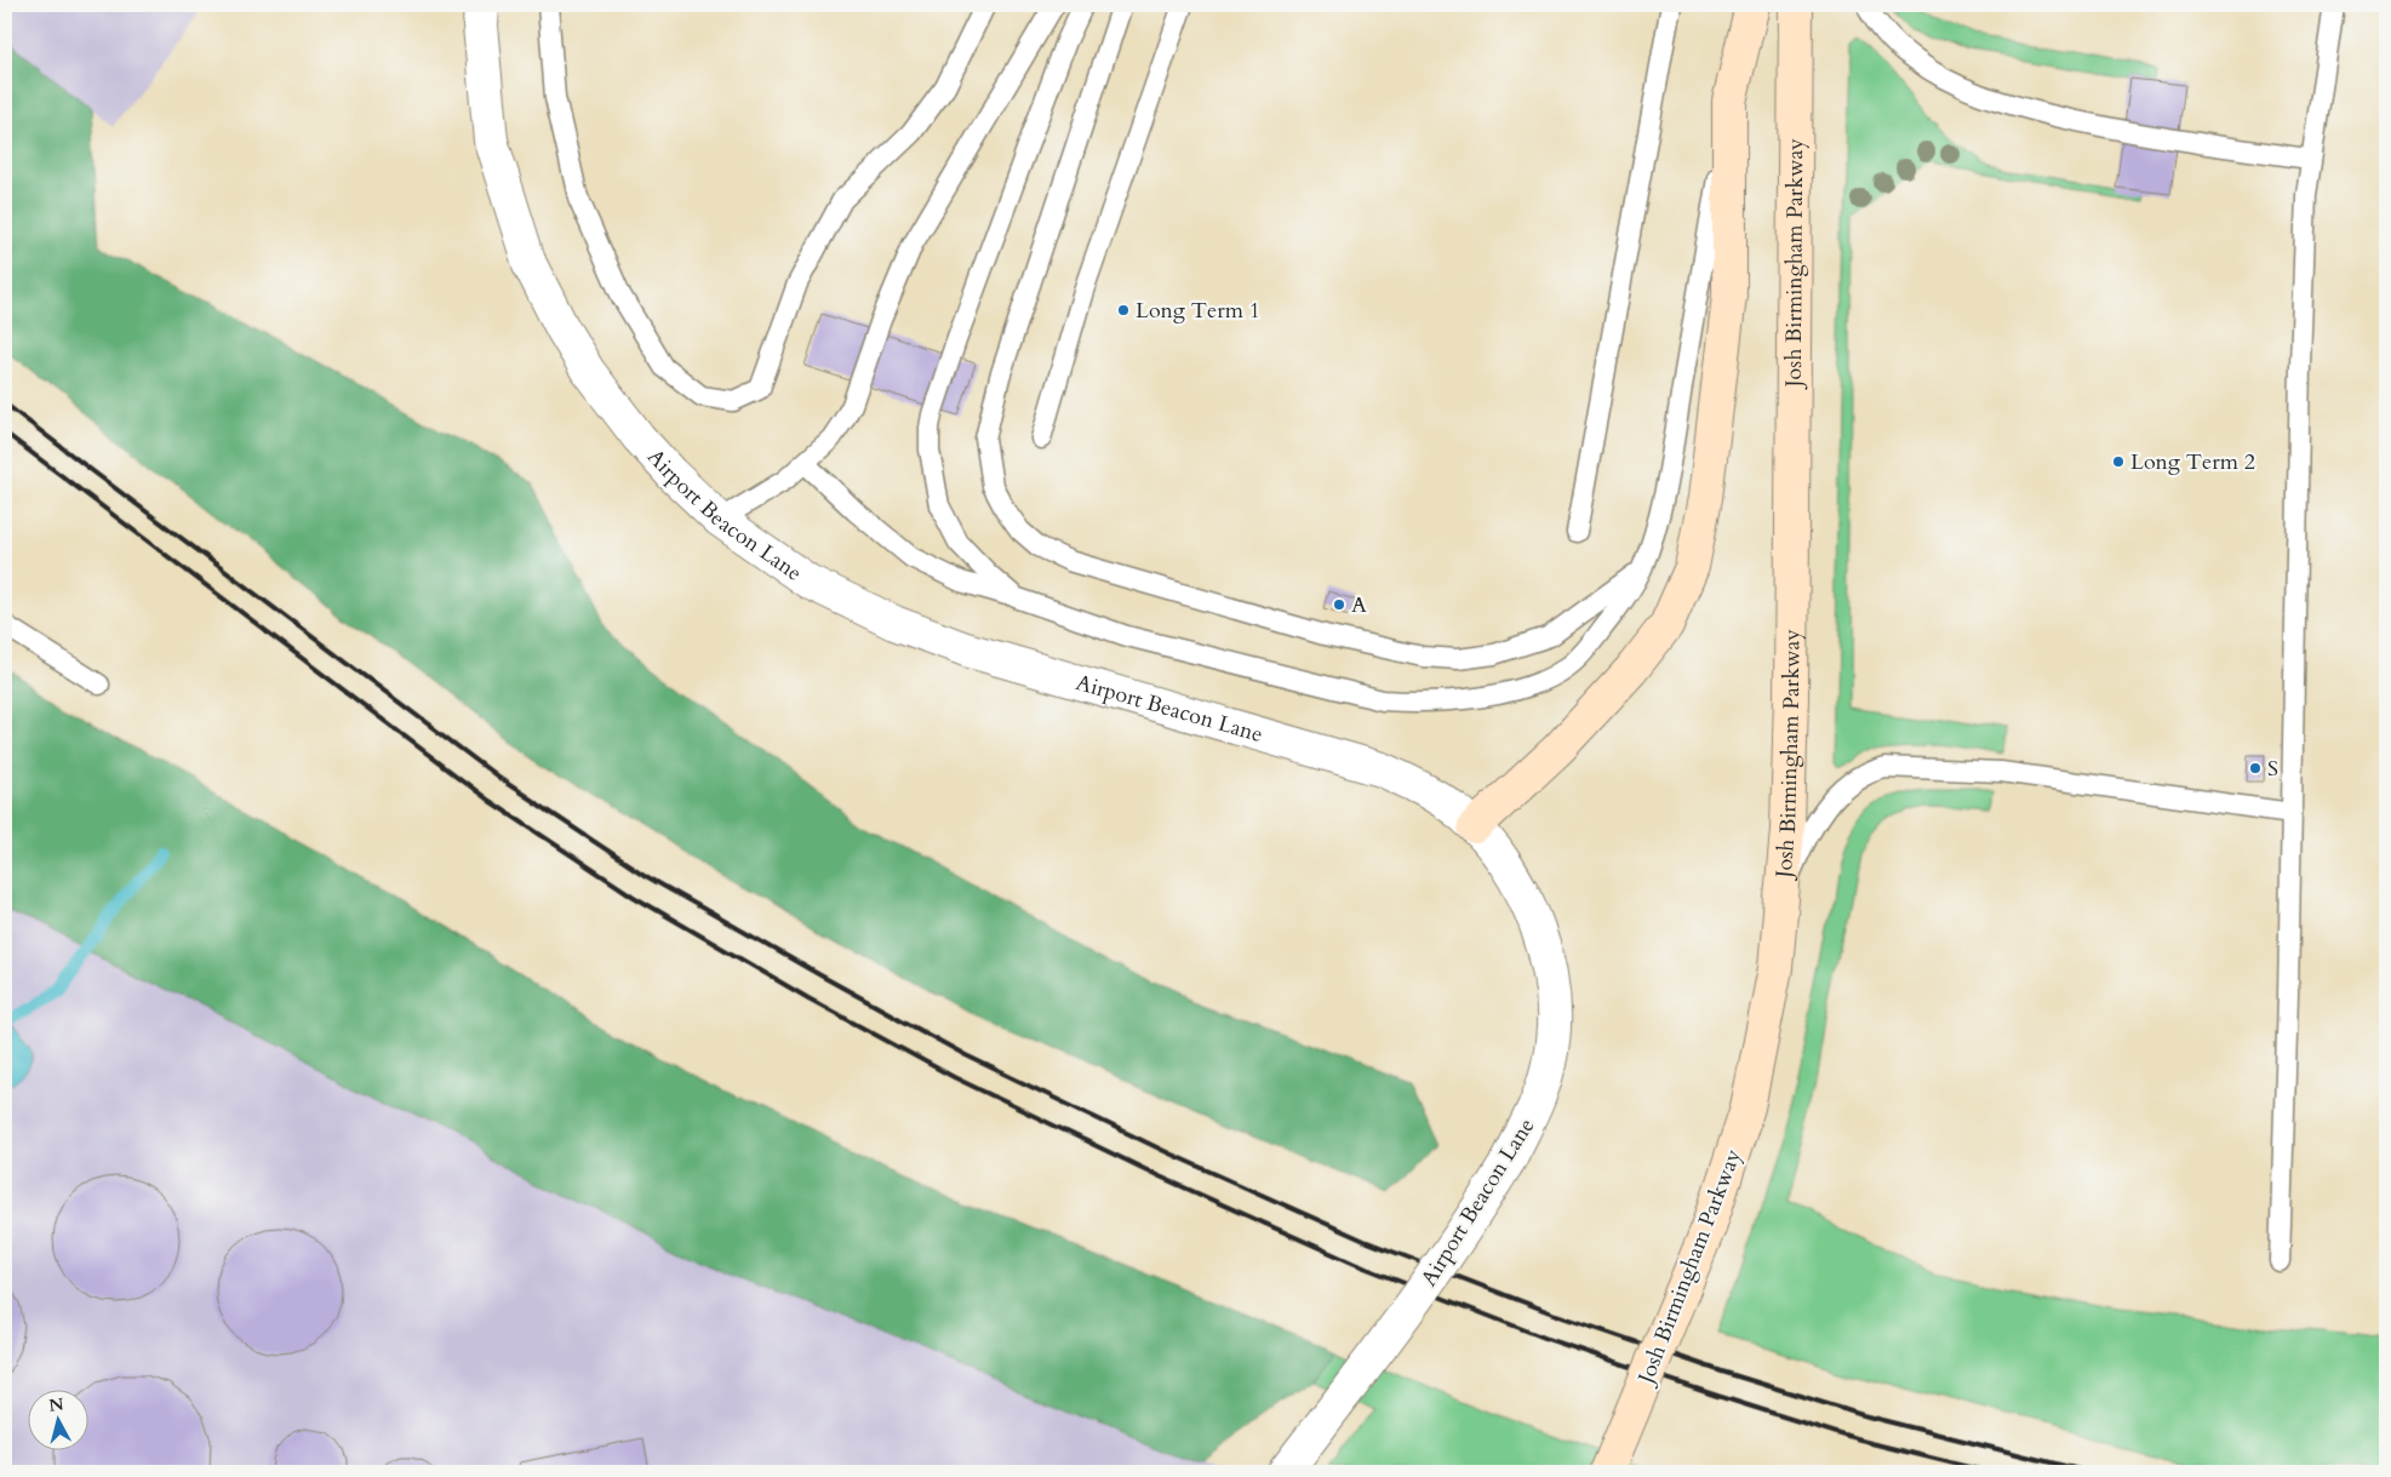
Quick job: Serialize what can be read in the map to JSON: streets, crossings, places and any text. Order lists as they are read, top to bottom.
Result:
{
  "streets": {
    "main road": ["Josh Birmingham Parkway"],
    "street": ["Airport Beacon Lane"]
  },
  "places": [
    "Long Term 1",
    "Long Term 2",
    "A",
    "S"
  ],
  "north": "top"
}
